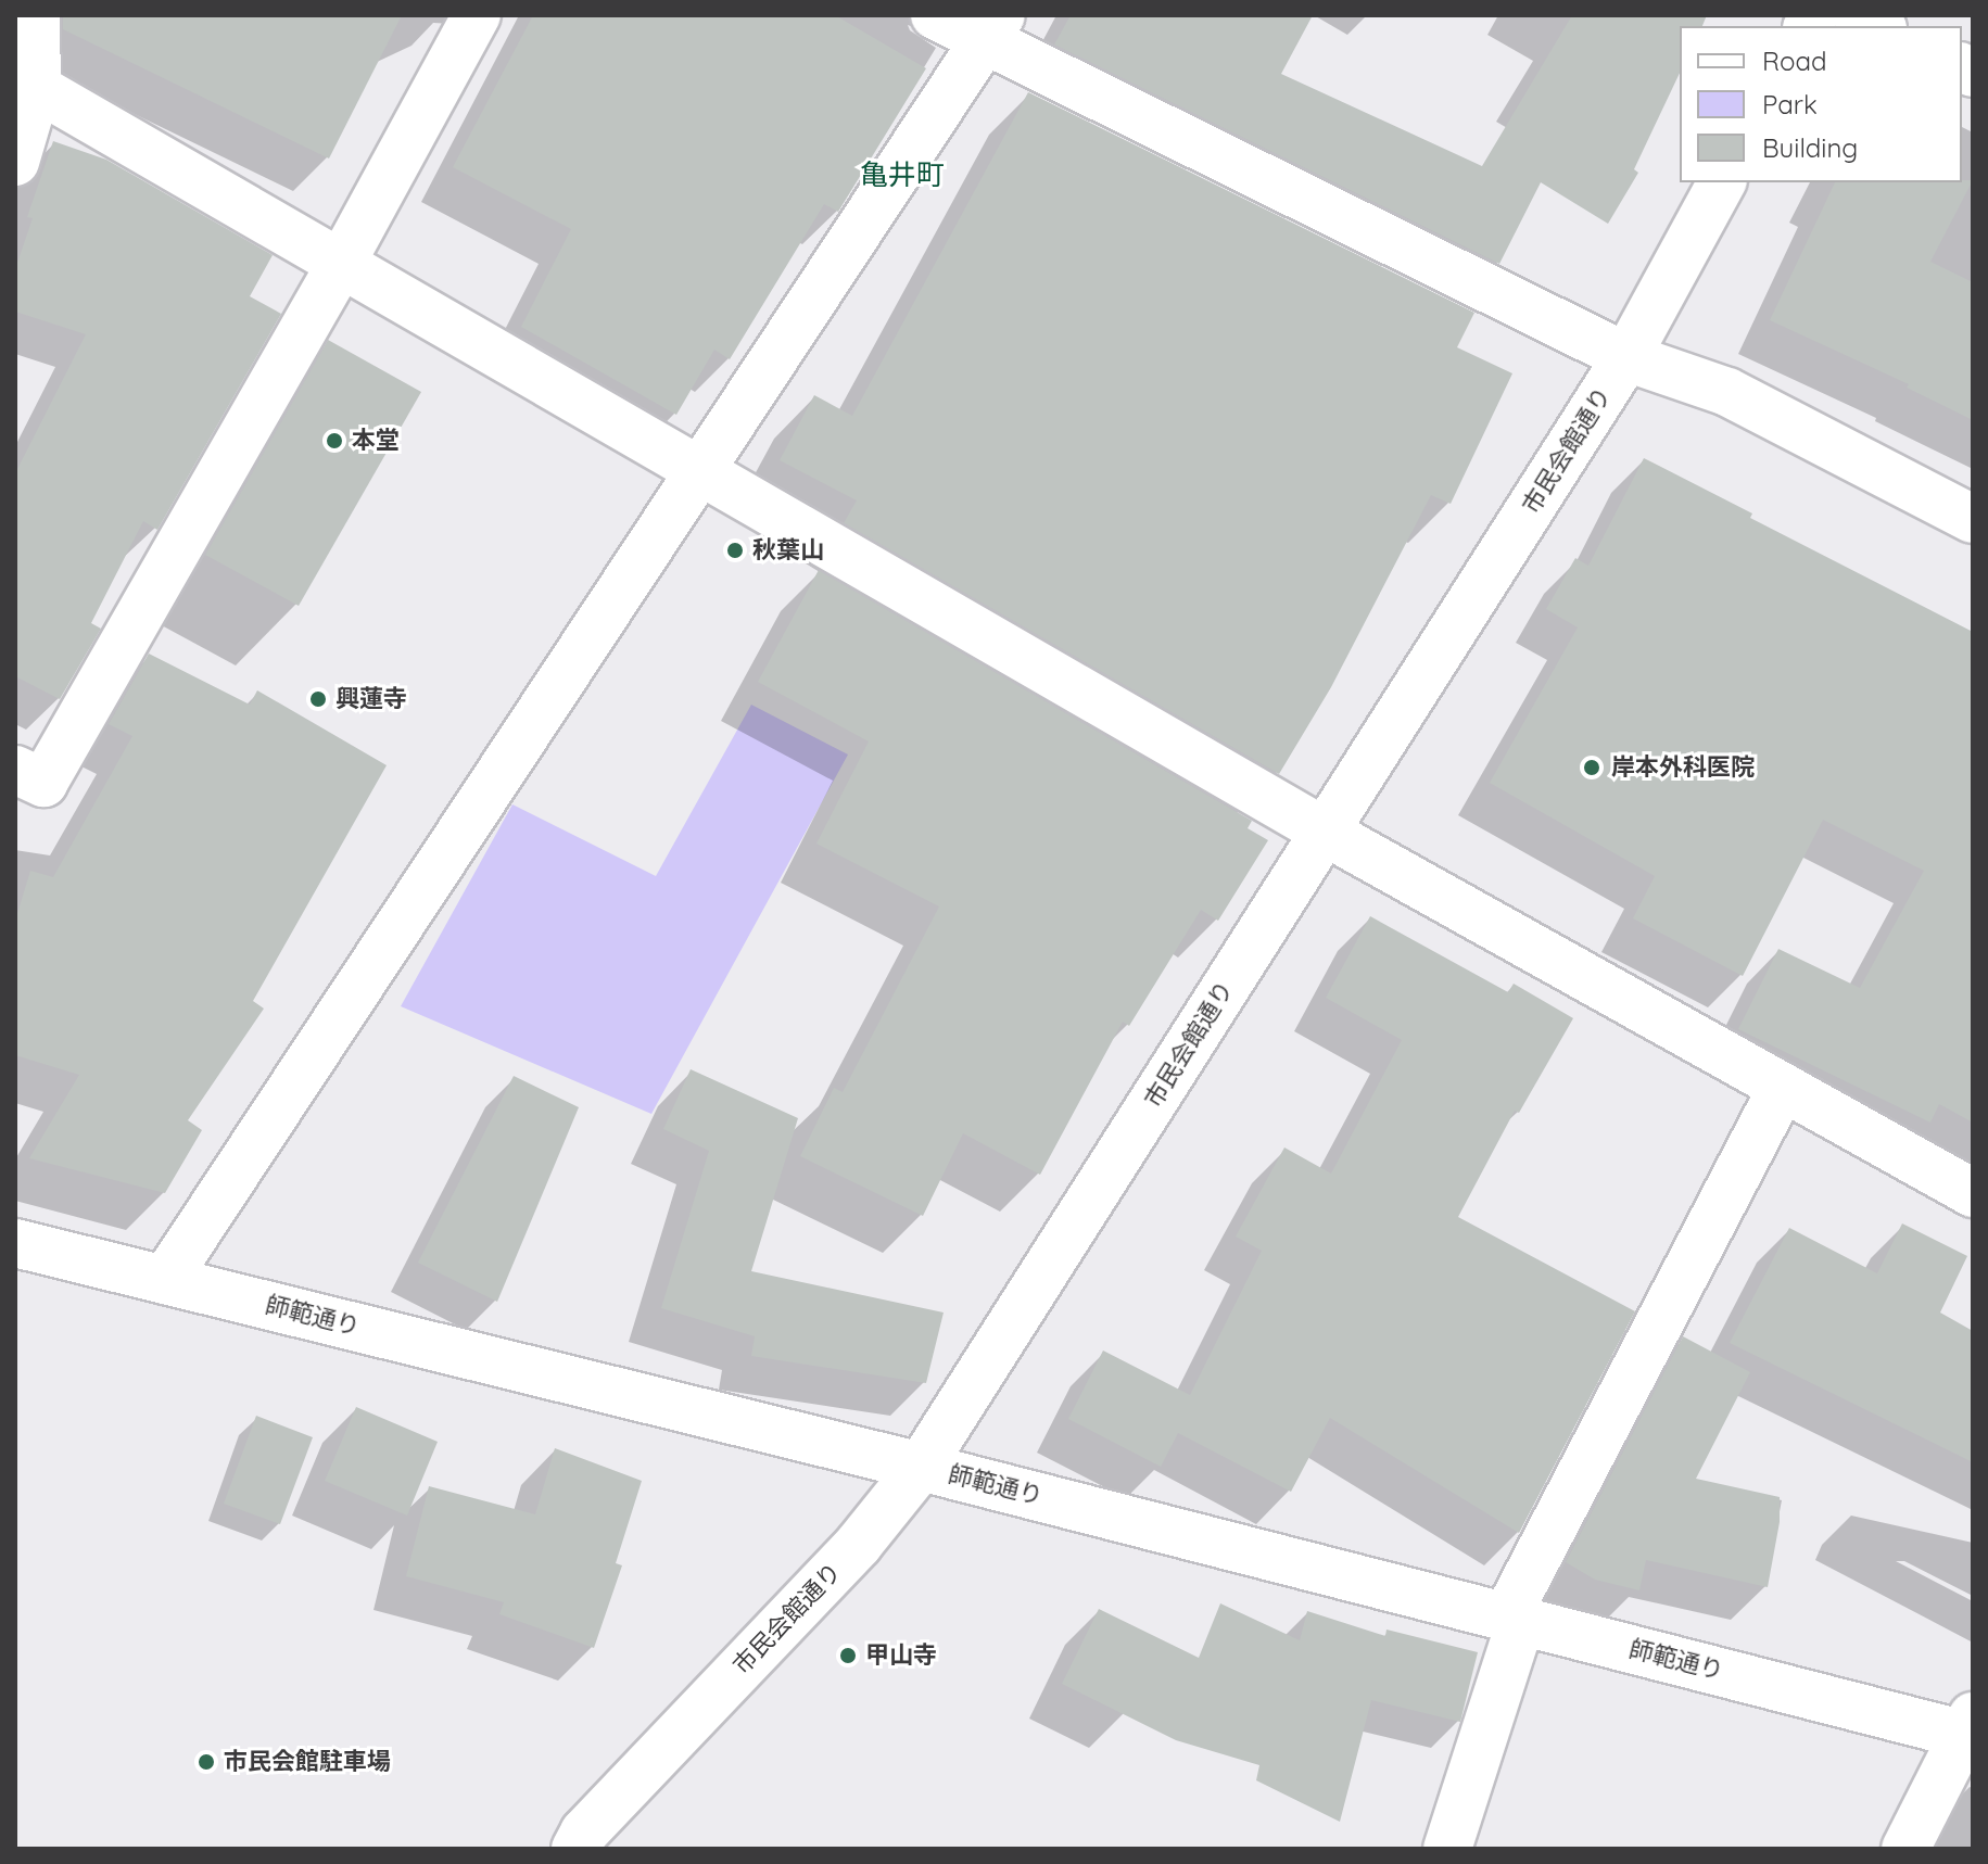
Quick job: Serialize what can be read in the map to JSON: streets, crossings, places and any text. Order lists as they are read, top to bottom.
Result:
{
  "streets": {
    "street": ["市民会館通り", "師範通り"]
  },
  "crossings": [
    ["市民会館通り", "師範通り"]
  ],
  "districts": ["亀井町"],
  "places": [
    "本堂",
    "秋葉山",
    "興蓮寺",
    "岸本外科医院",
    "甲山寺",
    "市民会館駐車場"
  ],
  "legend": ["Road", "Park", "Building"]
}
